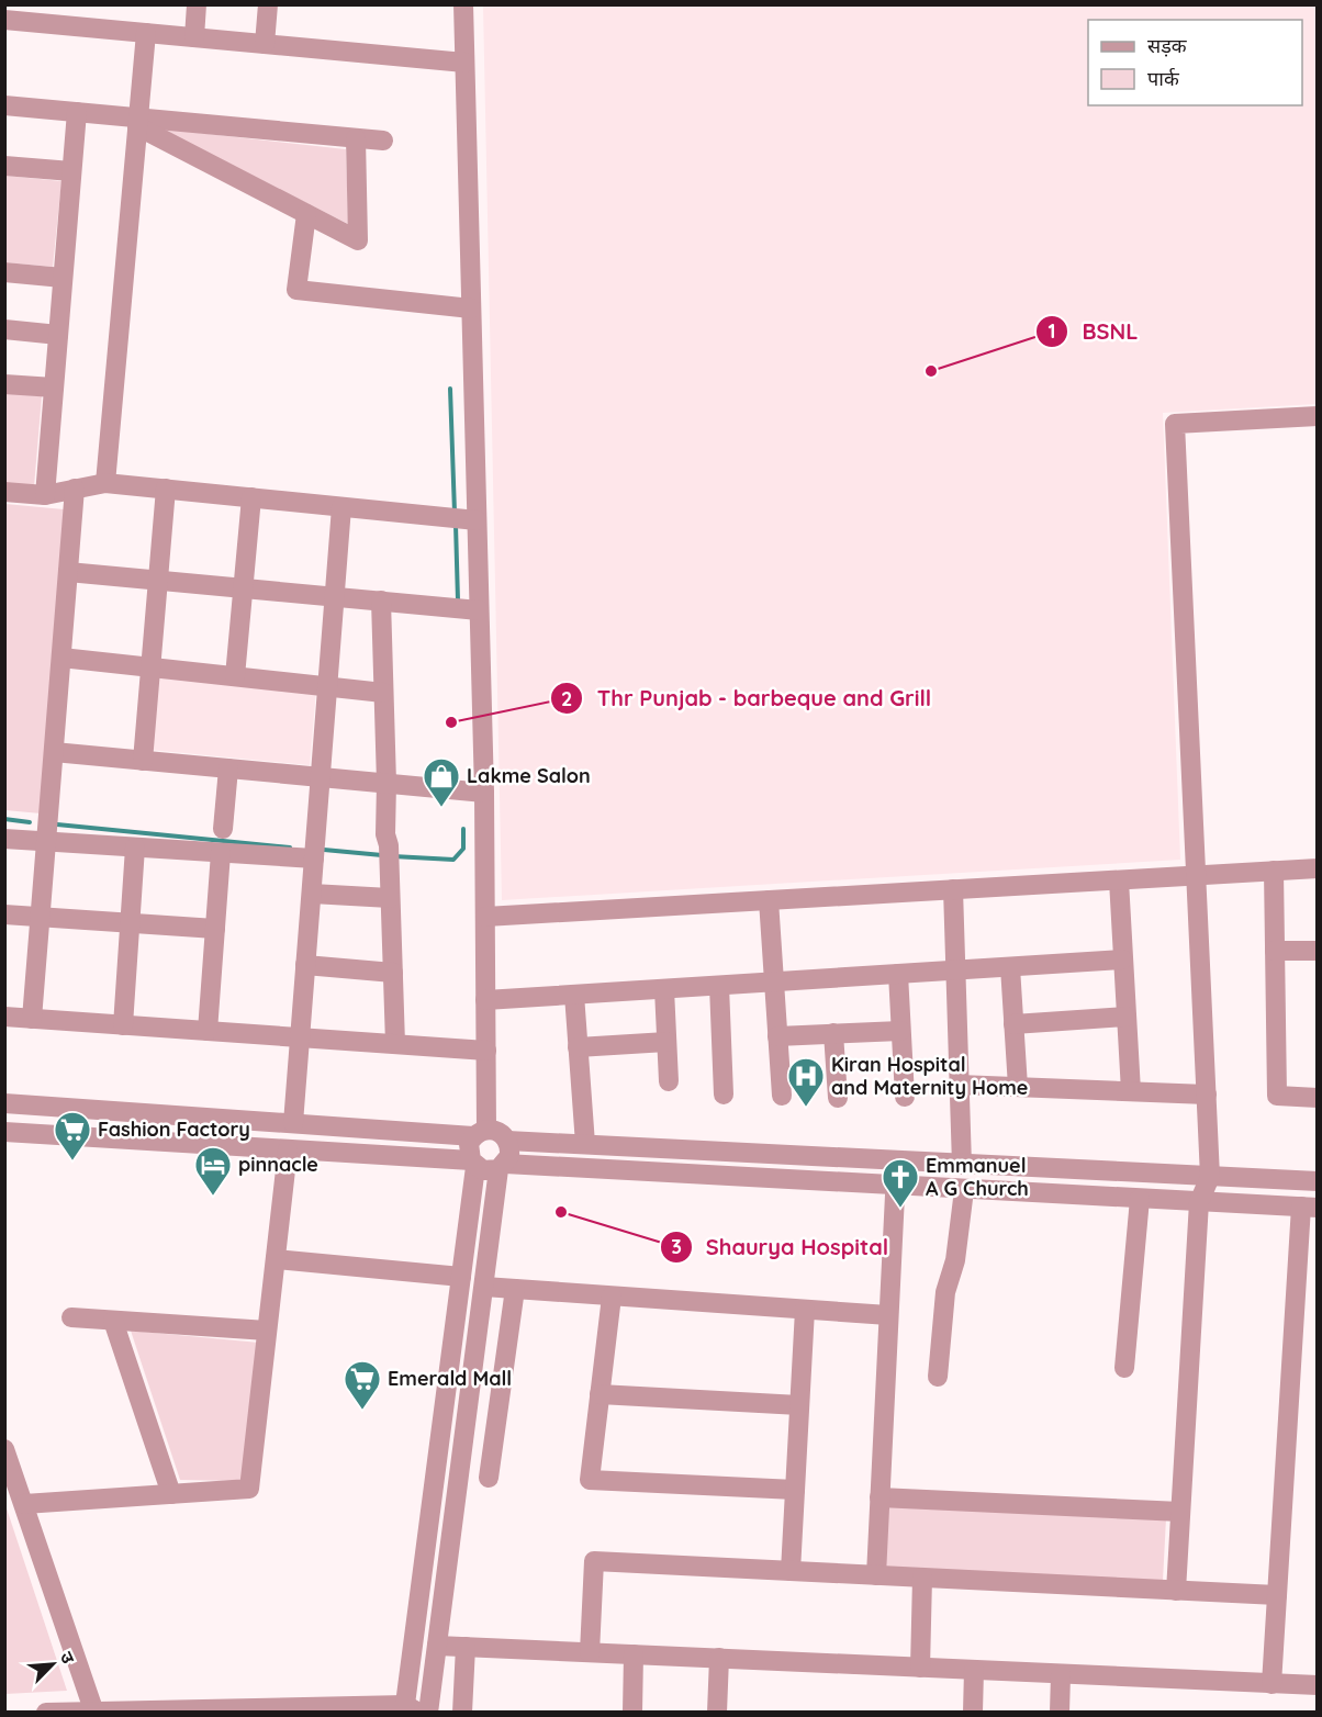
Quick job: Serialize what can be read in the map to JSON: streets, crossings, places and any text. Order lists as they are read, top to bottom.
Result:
{
  "places": {
    "other": ["BSNL", "Thr Punjab - barbeque and Grill", "Shaurya Hospital"],
    "shop": ["Lakme Salon"],
    "hospital": ["Kiran Hospital and Maternity Home"],
    "supermarket": ["Fashion Factory", "Emerald Mall"],
    "hotel": ["pinnacle"],
    "church": ["Emmanuel A G Church"]
  },
  "legend": ["सड़क", "पार्क"],
  "north": "top right"
}
